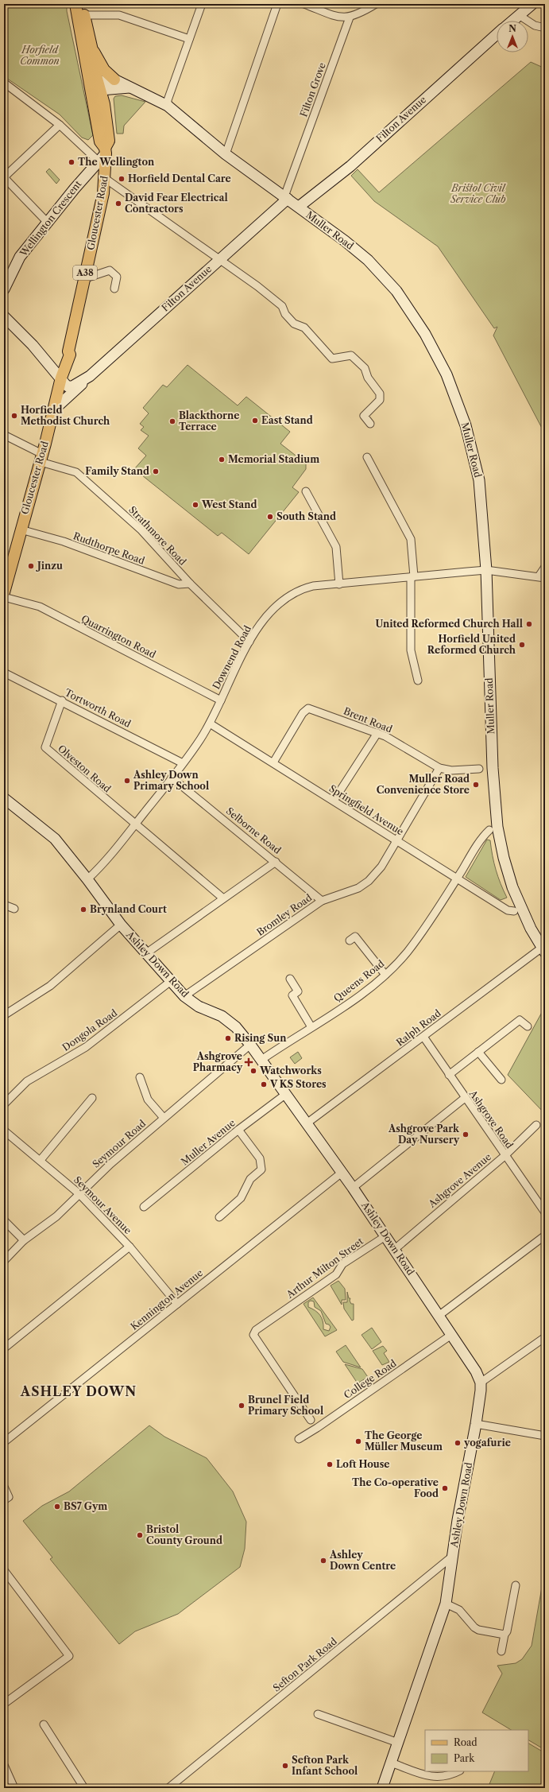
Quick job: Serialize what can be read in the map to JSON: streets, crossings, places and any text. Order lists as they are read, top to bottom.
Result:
{
  "streets": {
    "main road": [
      "Filton Avenue",
      "Gloucester Road",
      "Wellington Crescent",
      "Muller Road",
      "A38",
      "Ashley Down Road"
    ],
    "street": [
      "Filton Grove",
      "Strathmore Road",
      "Rudthorpe Road",
      "Quarrington Road",
      "Downend Road",
      "Tortworth Road",
      "Brent Road",
      "Olveston Road",
      "Springfield Avenue",
      "Selborne Road",
      "Bromley Road",
      "Queens Road",
      "Ralph Road",
      "Dongola Road",
      "Ashgrove Road",
      "Muller Avenue",
      "Seymour Road",
      "Ashgrove Avenue",
      "Seymour Avenue",
      "Arthur Milton Street",
      "Kennington Avenue",
      "College Road",
      "Sefton Park Road"
    ]
  },
  "crossings": [
    ["Filton Grove", "Filton Avenue"],
    ["Filton Grove", "Muller Road"],
    ["Filton Avenue", "Gloucester Road"],
    ["Filton Avenue", "Muller Road"],
    ["Gloucester Road", "Wellington Crescent"],
    ["Gloucester Road", "Strathmore Road"],
    ["Gloucester Road", "Rudthorpe Road"],
    ["Muller Road", "Downend Road"],
    ["Muller Road", "Brent Road"],
    ["Muller Road", "Ralph Road"],
    ["Strathmore Road", "Rudthorpe Road"],
    ["Strathmore Road", "Downend Road"],
    ["Quarrington Road", "Downend Road"],
    ["Downend Road", "Tortworth Road"],
    ["Downend Road", "Olveston Road"],
    ["Downend Road", "Springfield Avenue"],
    ["Downend Road", "Selborne Road"],
    ["Downend Road", "Ashley Down Road"],
    ["Tortworth Road", "Olveston Road"],
    ["Brent Road", "Springfield Avenue"],
    ["Brent Road", "Bromley Road"],
    ["Springfield Avenue", "Bromley Road"],
    ["Springfield Avenue", "Queens Road"],
    ["Selborne Road", "Bromley Road"],
    ["Bromley Road", "Ashley Down Road"],
    ["Ashley Down Road", "Queens Road"],
    ["Ashley Down Road", "Ralph Road"],
    ["Ashley Down Road", "Dongola Road"],
    ["Ashley Down Road", "Muller Avenue"],
    ["Ashley Down Road", "Seymour Road"],
    ["Ashley Down Road", "Ashgrove Avenue"],
    ["Ashley Down Road", "Arthur Milton Street"],
    ["Ashley Down Road", "Kennington Avenue"],
    ["Ashley Down Road", "College Road"],
    ["Ashley Down Road", "Sefton Park Road"],
    ["Ralph Road", "Ashgrove Road"],
    ["Ashgrove Road", "Ashgrove Avenue"],
    ["Seymour Road", "Seymour Avenue"],
    ["Seymour Avenue", "Kennington Avenue"]
  ],
  "districts": ["ASHLEY DOWN"],
  "parks": ["Horfield Common", "Bristol Civil Service Club"],
  "places": {
    "other": [
      "The Wellington",
      "Horfield Dental Care",
      "David Fear Electrical Contractors",
      "Horfield Methodist Church",
      "East Stand",
      "Blackthorne Terrace",
      "Memorial Stadium",
      "Family Stand",
      "West Stand",
      "South Stand",
      "Jinzu",
      "United Reformed Church Hall",
      "Horfield United Reformed Church",
      "Ashley Down Primary School",
      "Muller Road Convenience Store",
      "Brynland Court",
      "Rising Sun",
      "Watchworks",
      "V KS Stores",
      "Ashgrove Park Day Nursery",
      "Brunel Field Primary School",
      "The George Müller Museum",
      "yogafurie",
      "Loft House",
      "The Co-operative Food",
      "BS7 Gym",
      "Bristol County Ground",
      "Ashley Down Centre",
      "Sefton Park Infant School"
    ],
    "health": ["Ashgrove Pharmacy"]
  },
  "legend": ["Road", "Park"],
  "north": "top"
}
